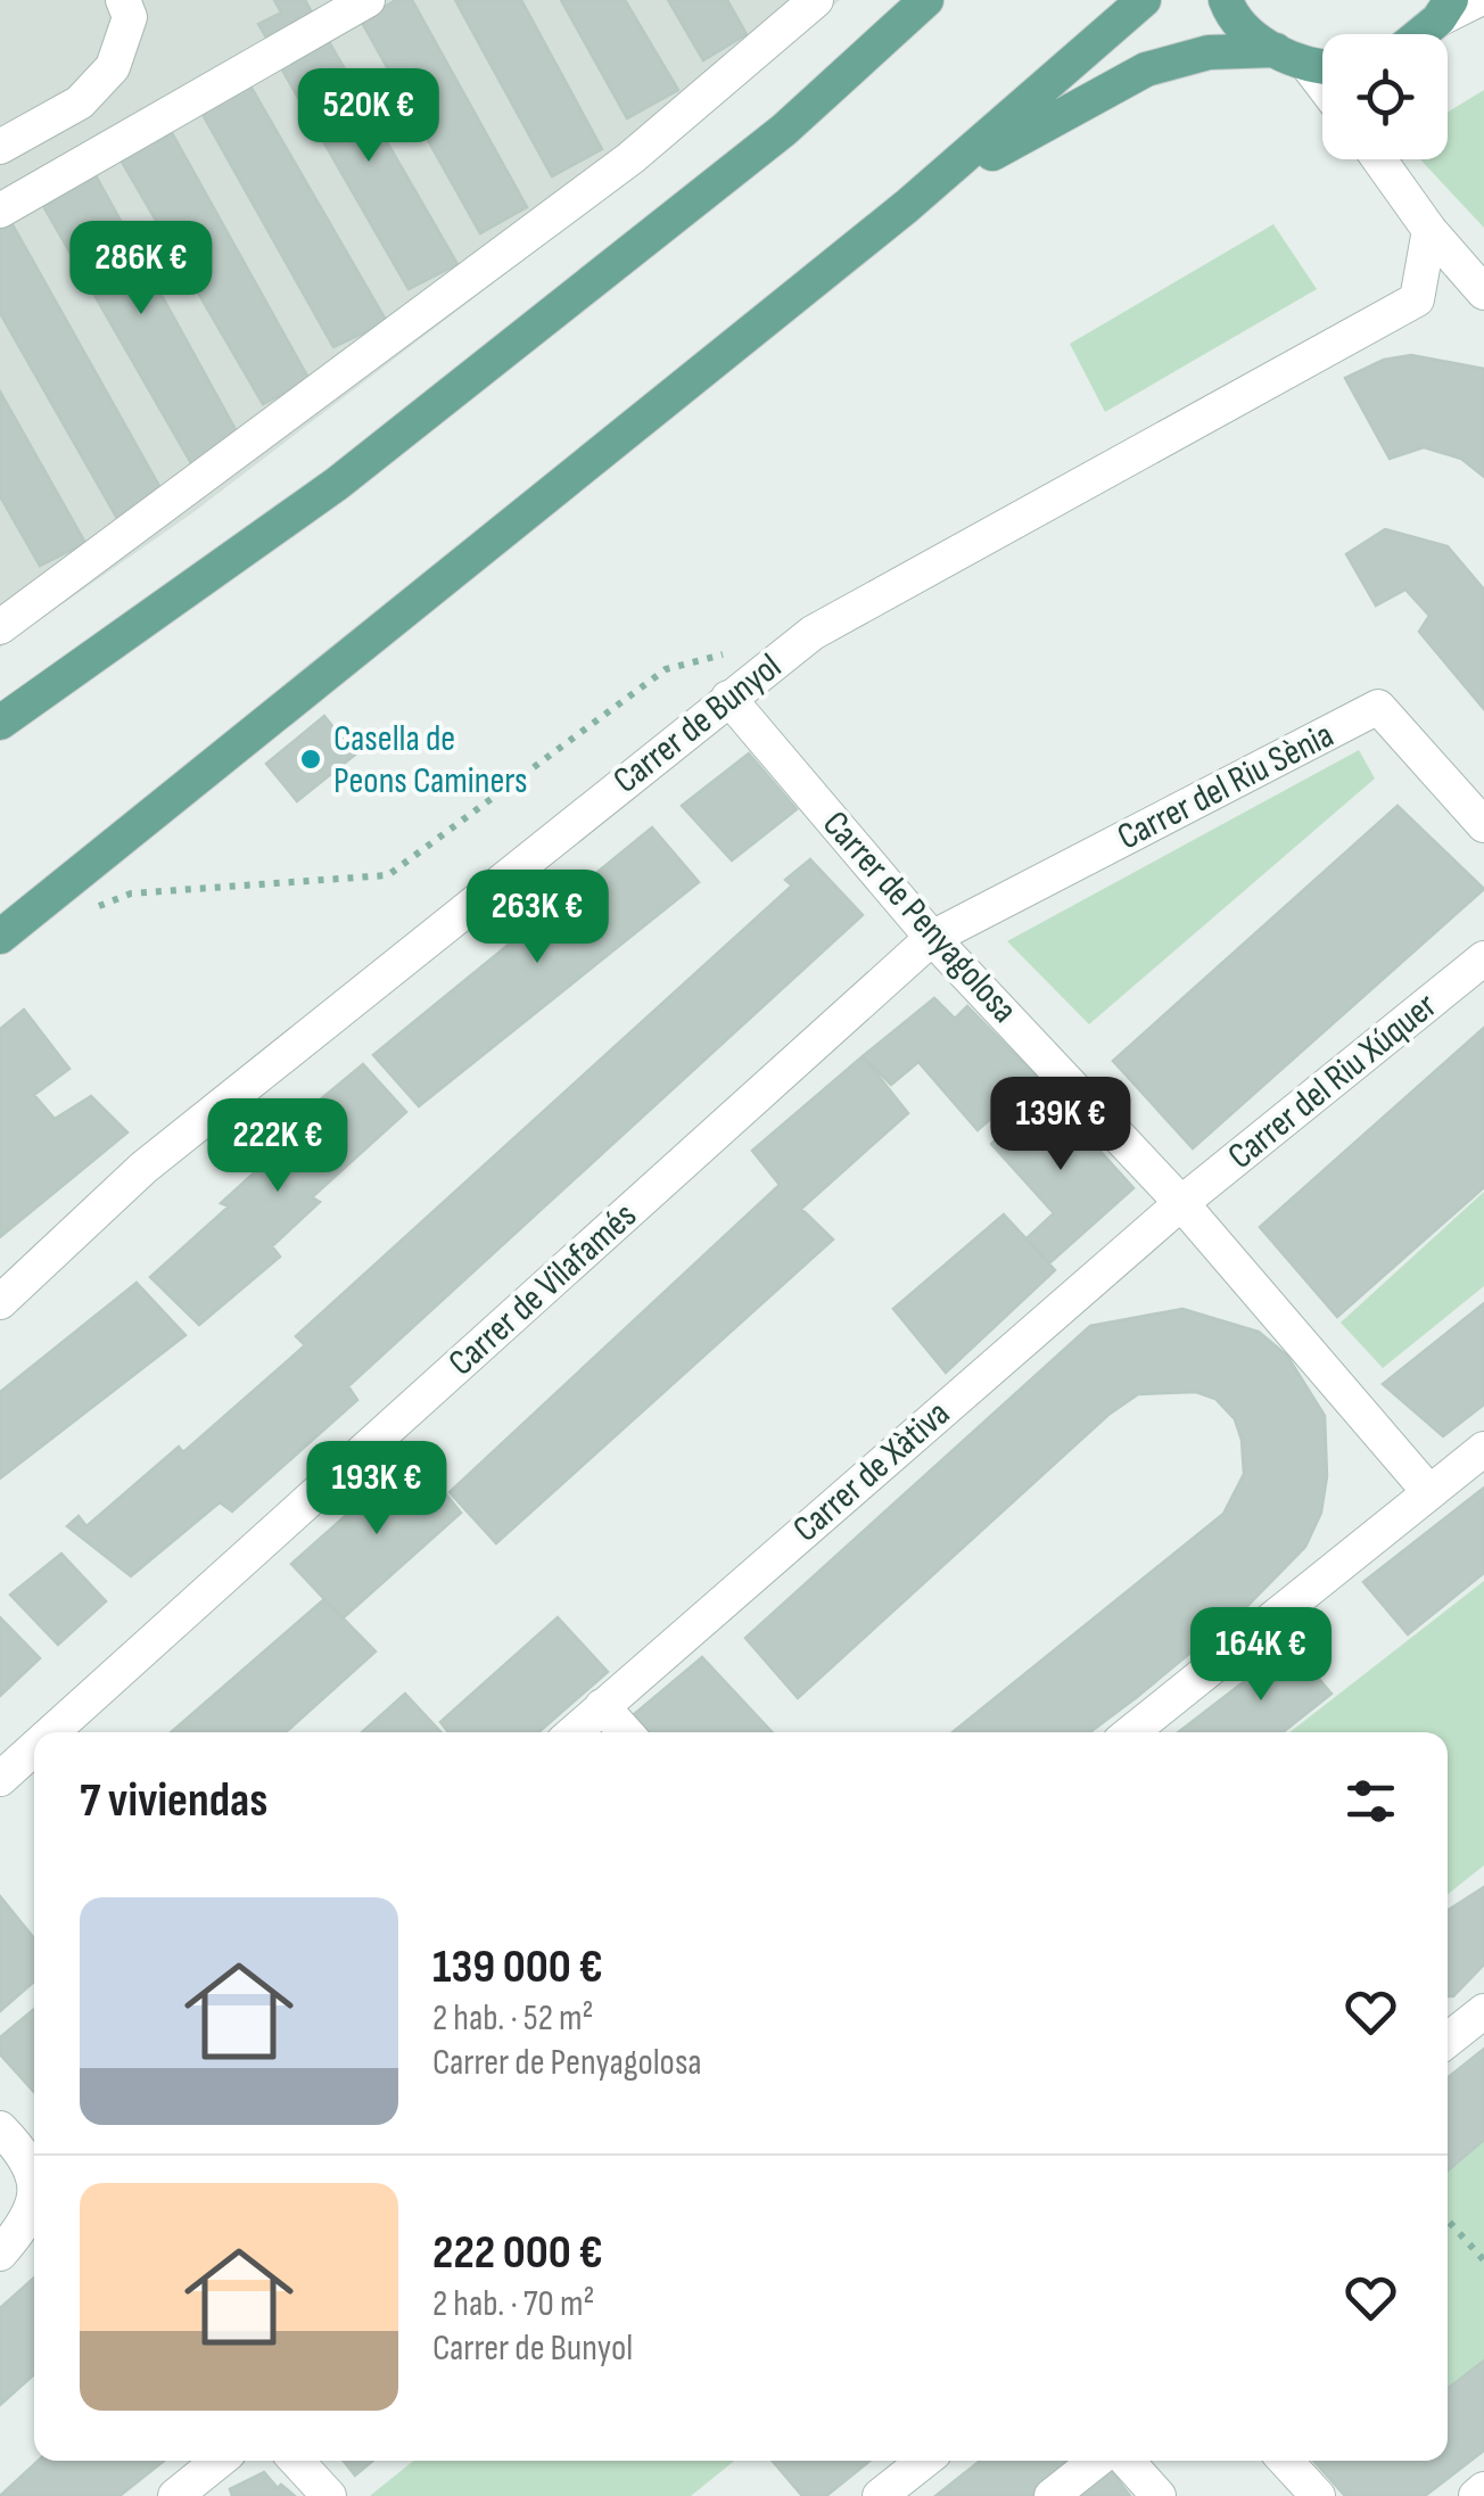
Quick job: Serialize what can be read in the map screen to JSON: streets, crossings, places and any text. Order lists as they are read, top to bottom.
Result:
{
  "streets": {
    "street": [
      "Carrer de Bunyol",
      "Carrer del Riu Sènia",
      "Carrer de Penyagolosa",
      "Carrer del Riu Xúquer",
      "Carrer de Vilafamés",
      "Carrer de Xàtiva"
    ]
  },
  "crossings": [
    ["Carrer de Bunyol", "Carrer de Penyagolosa"],
    ["Carrer del Riu Sènia", "Carrer de Penyagolosa"],
    ["Carrer del Riu Sènia", "Carrer de Vilafamés"],
    ["Carrer de Penyagolosa", "Carrer del Riu Xúquer"],
    ["Carrer de Penyagolosa", "Carrer de Vilafamés"],
    ["Carrer de Penyagolosa", "Carrer de Xàtiva"],
    ["Carrer del Riu Xúquer", "Carrer de Xàtiva"]
  ],
  "places": ["Casella de Peons Caminers"],
  "page": {
    "price": [
      "520K €",
      "286K €",
      "263K €",
      "139K €",
      "222K €",
      "193K €",
      "164K €"
    ],
    "heading": "7 viviendas",
    "list": [
      {
        "name": "139 000 €",
        "note": "2 hab. · 52 m² · Carrer de Penyagolosa"
      },
      {
        "name": "222 000 €",
        "note": "2 hab. · 70 m² · Carrer de Bunyol"
      }
    ]
  }
}
